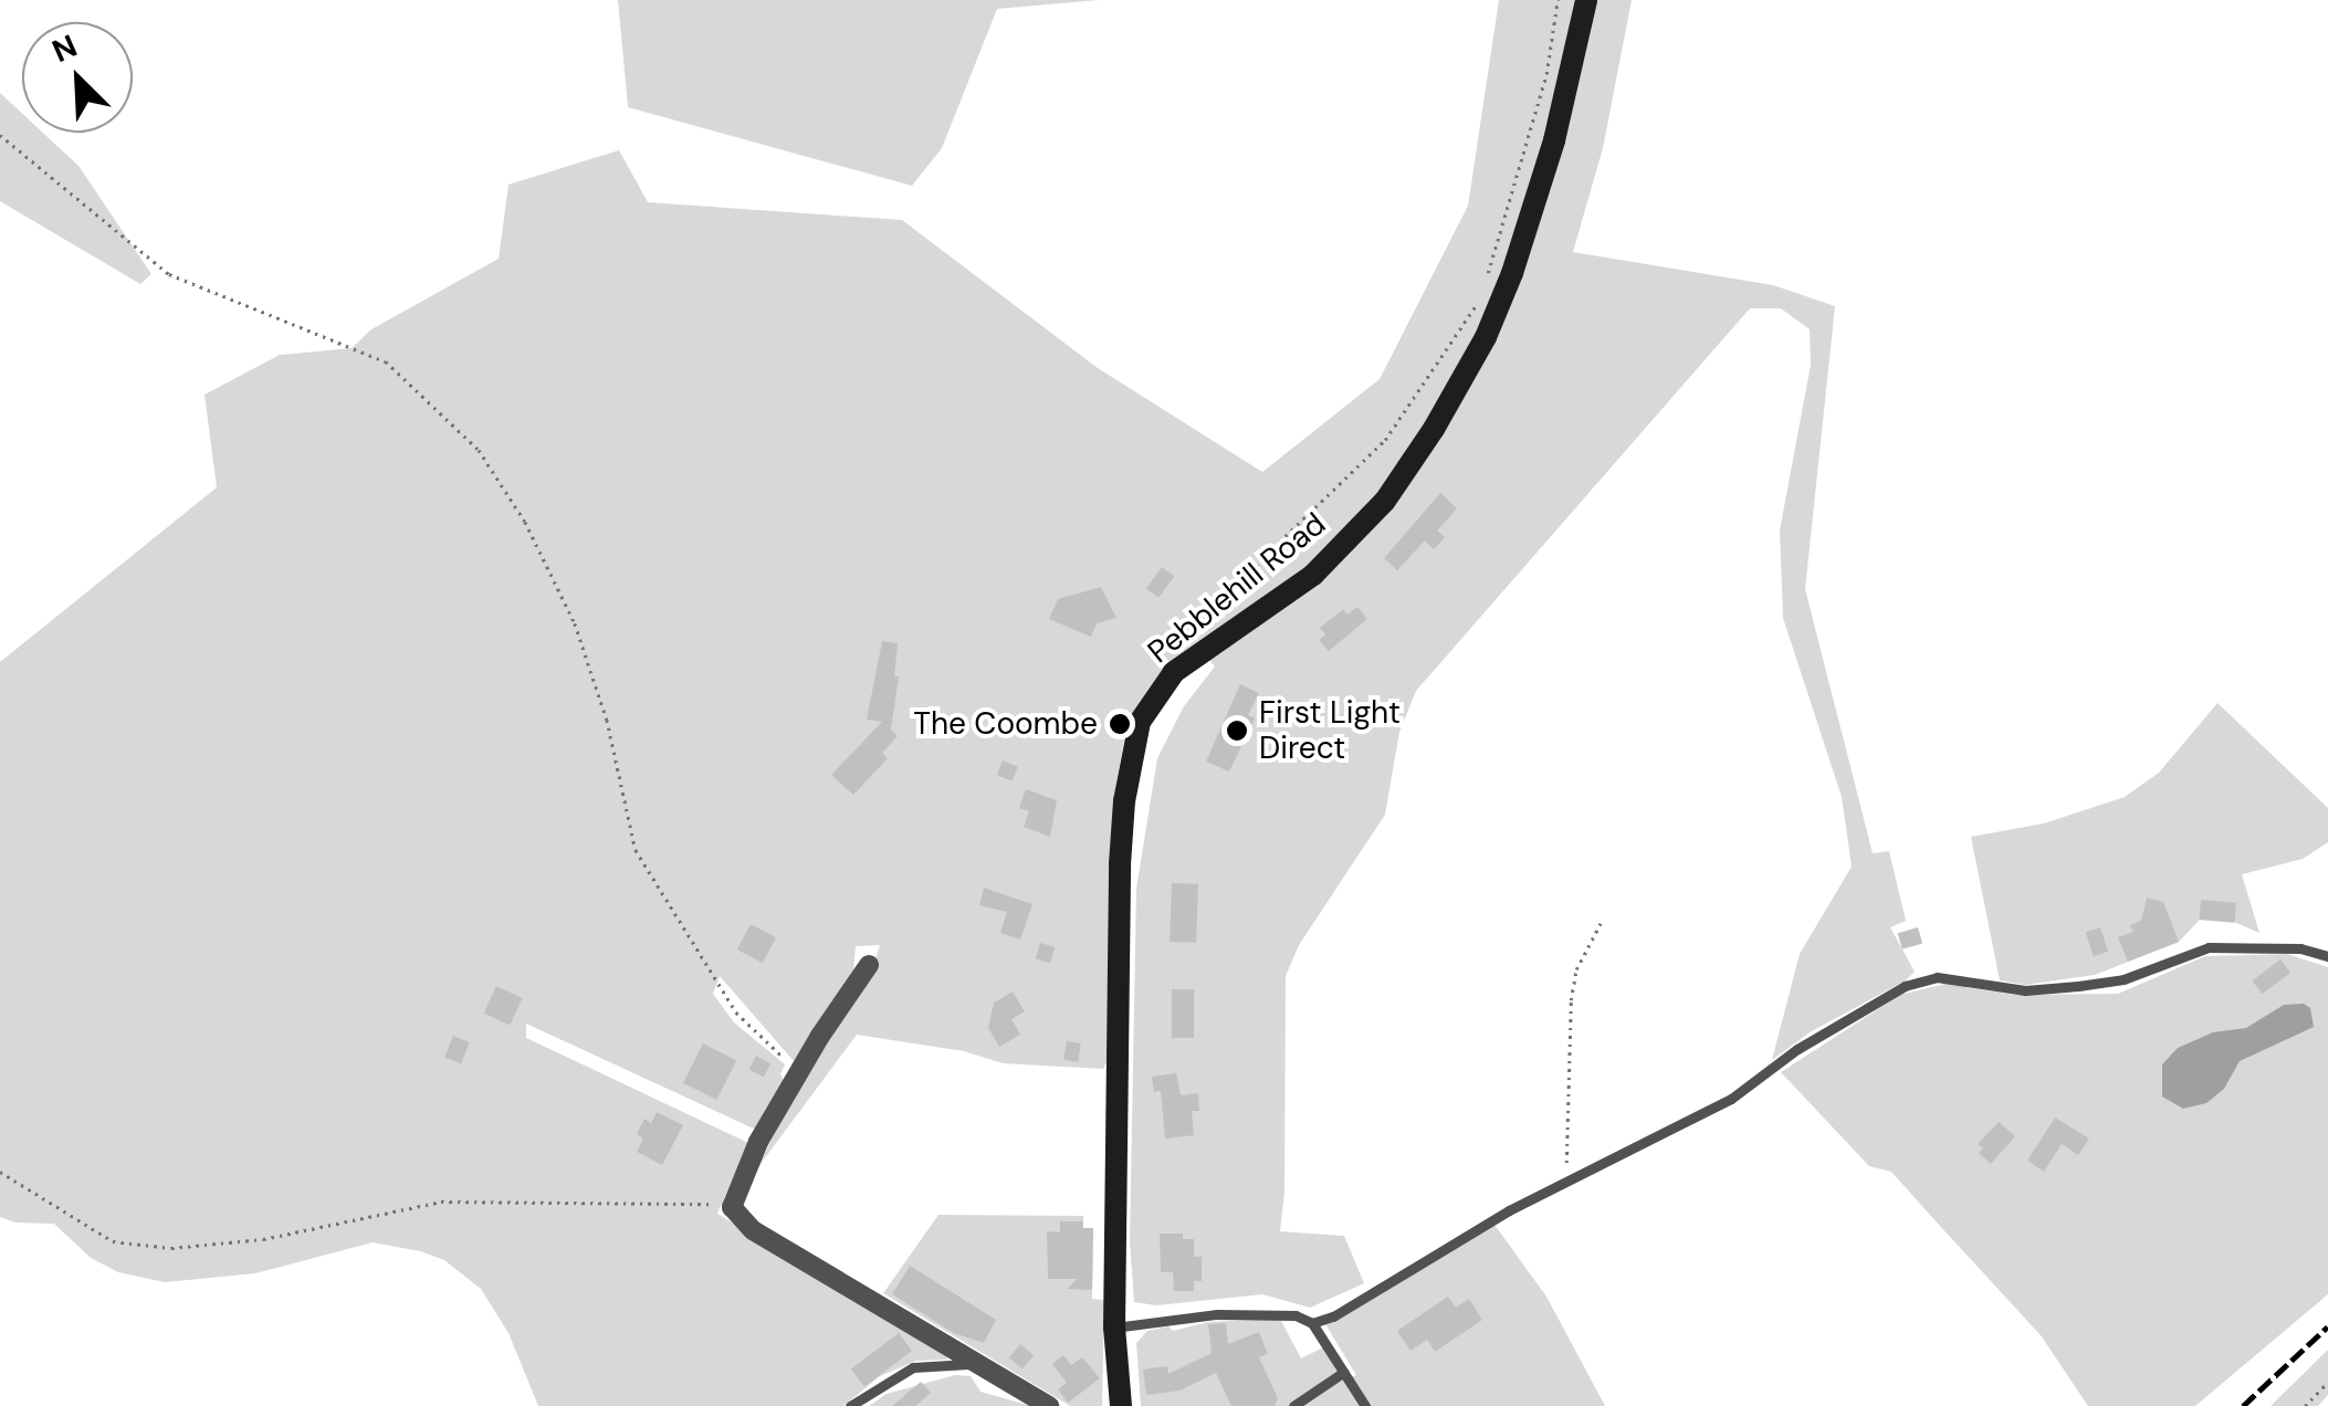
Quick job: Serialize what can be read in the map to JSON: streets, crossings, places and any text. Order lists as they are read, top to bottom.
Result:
{
  "streets": {
    "main road": ["Pebblehill Road"]
  },
  "places": ["The Coombe", "First Light Direct"],
  "north": "top left"
}
